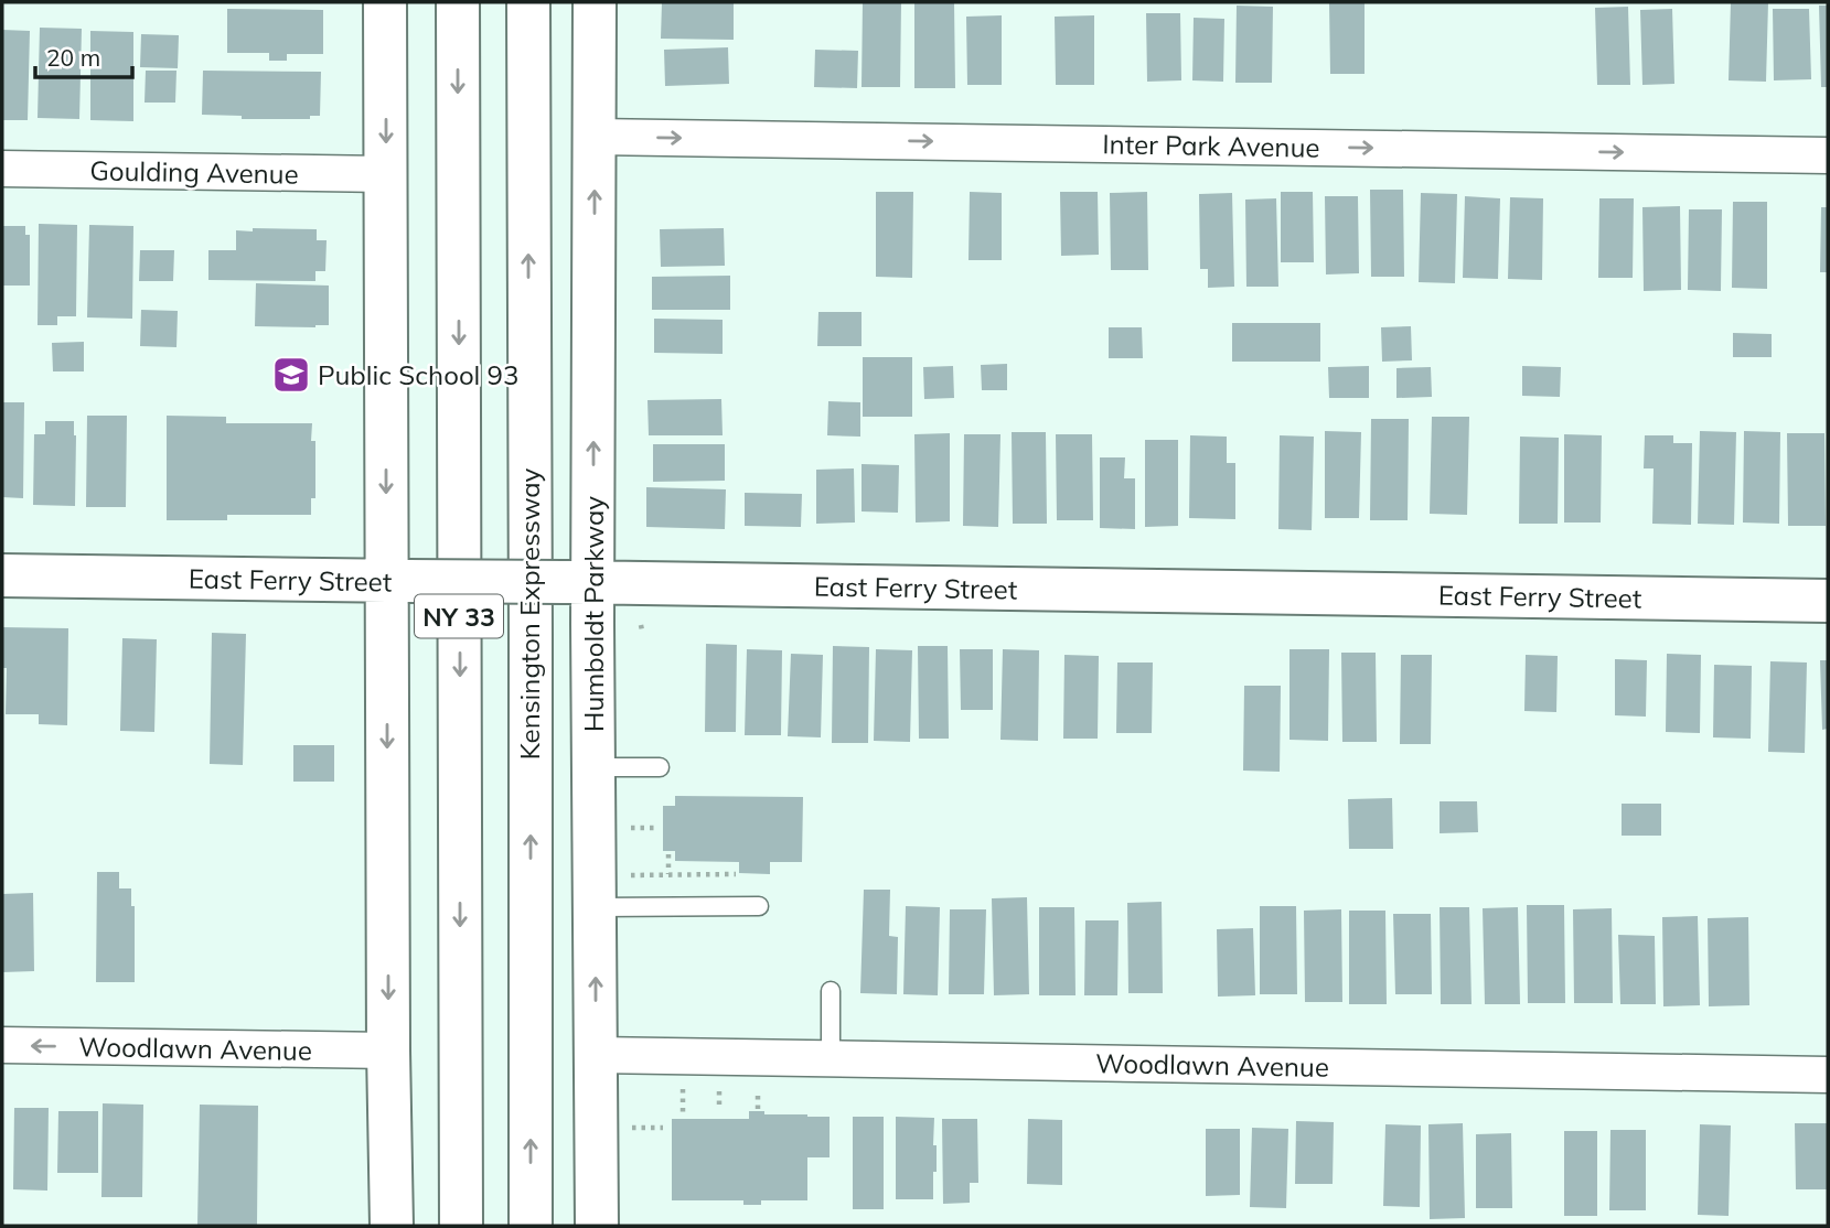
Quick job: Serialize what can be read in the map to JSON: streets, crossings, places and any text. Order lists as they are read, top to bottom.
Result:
{
  "streets": {
    "main road": [
      "East Ferry Street",
      "Kensington Expressway",
      "Humboldt Parkway",
      "NY 33"
    ],
    "street": ["Inter Park Avenue", "Goulding Avenue", "Woodlawn Avenue"]
  },
  "crossings": [
    ["Inter Park Avenue", "Humboldt Parkway"],
    ["East Ferry Street", "Humboldt Parkway"],
    ["Humboldt Parkway", "Woodlawn Avenue"]
  ],
  "one_way": ["Inter Park Avenue"],
  "places": {
    "school or university": ["Public School 93"]
  },
  "scale_bar": "20 m"
}
